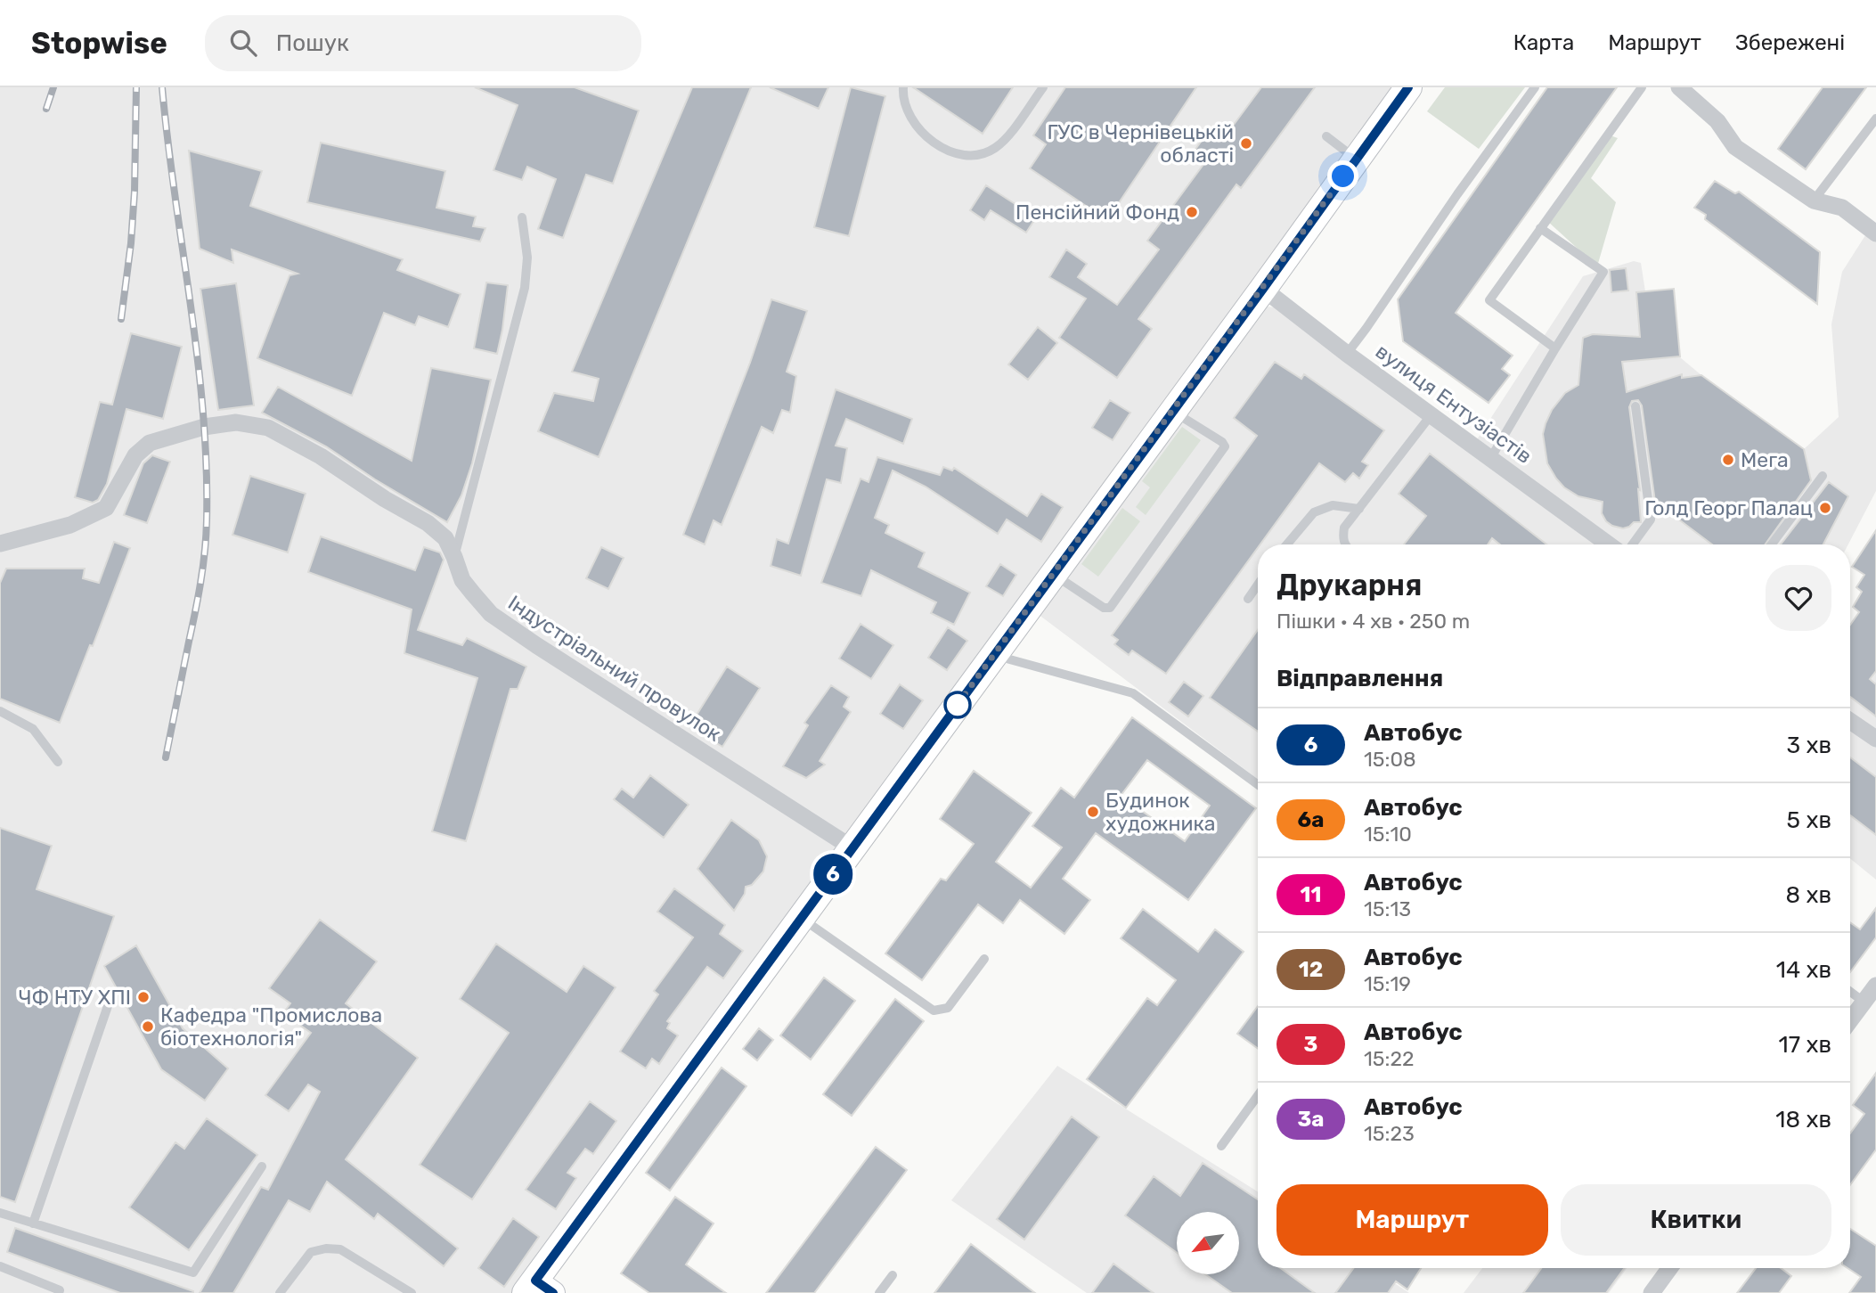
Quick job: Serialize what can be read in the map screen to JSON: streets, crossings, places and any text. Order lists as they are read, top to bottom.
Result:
{
  "streets": {
    "street": ["вулиця Ентузіастів", "Індустріальний провулок"]
  },
  "places": [
    "ГУС в Чернівецькій області",
    "Пенсійний Фонд",
    "Мега",
    "Голд Георг Палац",
    "Будинок художника",
    "ЧФ НТУ ХПІ",
    "Кафедра \"Промислова біотехнологія\""
  ],
  "lines": ["bus line 6"],
  "north": "bottom left",
  "page": {
    "header": "Stopwise",
    "search": "Пошук",
    "nav": ["Карта", "Маршрут", "Збережені"],
    "on_map": "6",
    "heading": [
      ["Друкарня", "Пішки · 4 хв · 250 m"],
      "Відправлення"
    ],
    "list": [
      {
        "mark": "6",
        "name": "Автобус",
        "note": "15:08",
        "value": "3 хв"
      },
      {
        "mark": "6а",
        "name": "Автобус",
        "note": "15:10",
        "value": "5 хв"
      },
      {
        "mark": "11",
        "name": "Автобус",
        "note": "15:13",
        "value": "8 хв"
      },
      {
        "mark": "12",
        "name": "Автобус",
        "note": "15:19",
        "value": "14 хв"
      },
      {
        "mark": "3",
        "name": "Автобус",
        "note": "15:22",
        "value": "17 хв"
      },
      {
        "mark": "3а",
        "name": "Автобус",
        "note": "15:23",
        "value": "18 хв"
      }
    ],
    "buttons": ["Маршрут", "Квитки"]
  }
}
